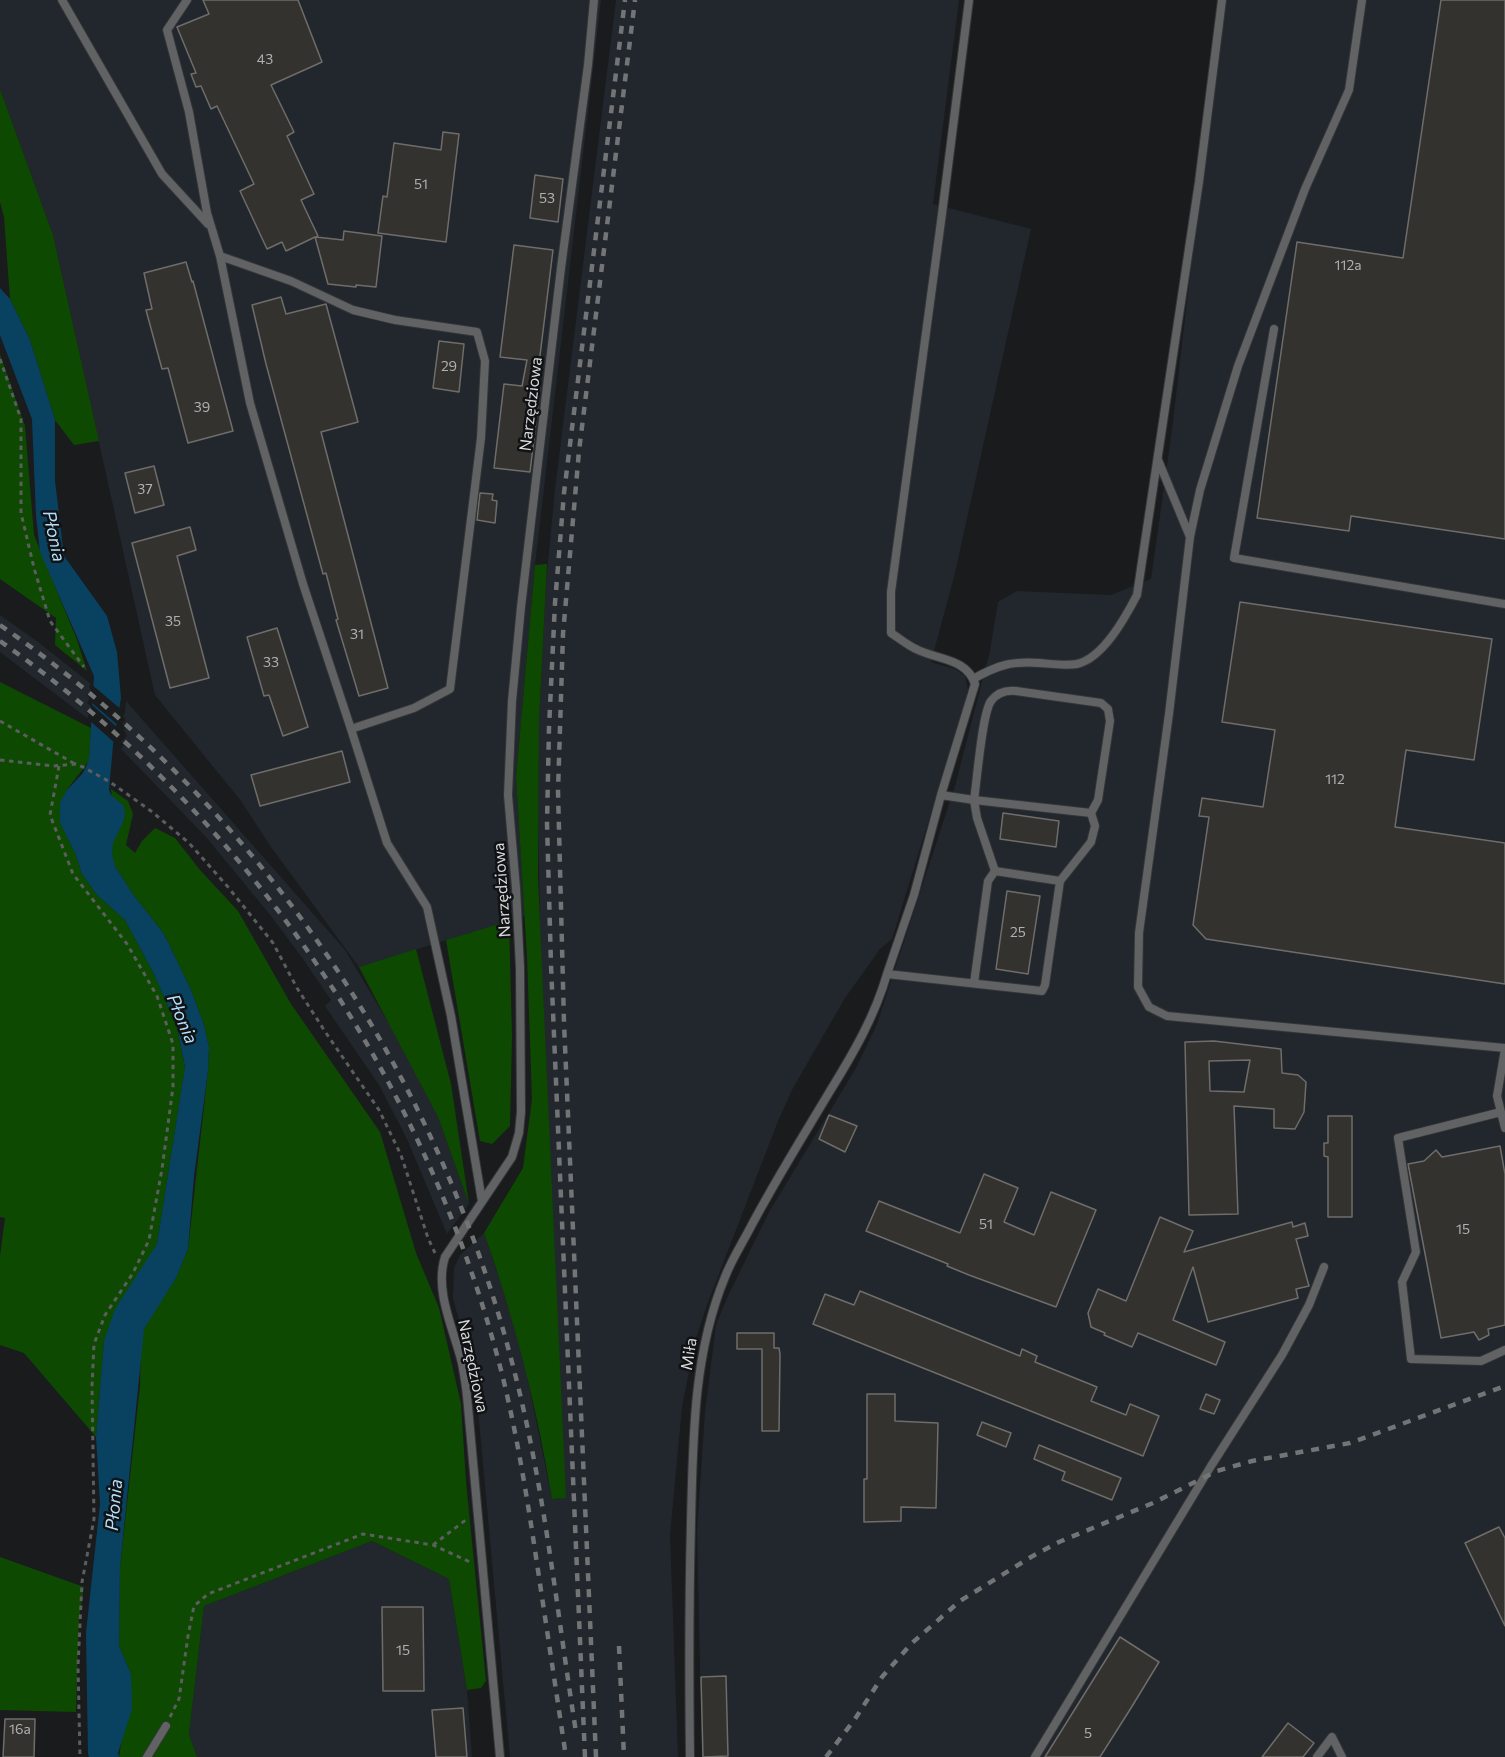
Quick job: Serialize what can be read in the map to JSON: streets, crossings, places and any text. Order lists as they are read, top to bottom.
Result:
{
  "streets": {
    "lane": ["Narzędziowa", "Miła"]
  },
  "water": ["Płonia"],
  "house_numbers": [
    "43",
    "51",
    "53",
    "112a",
    "29",
    "39",
    "37",
    "35",
    "31",
    "33",
    "112",
    "25",
    "51",
    "15",
    "15",
    "16a",
    "5"
  ]
}
